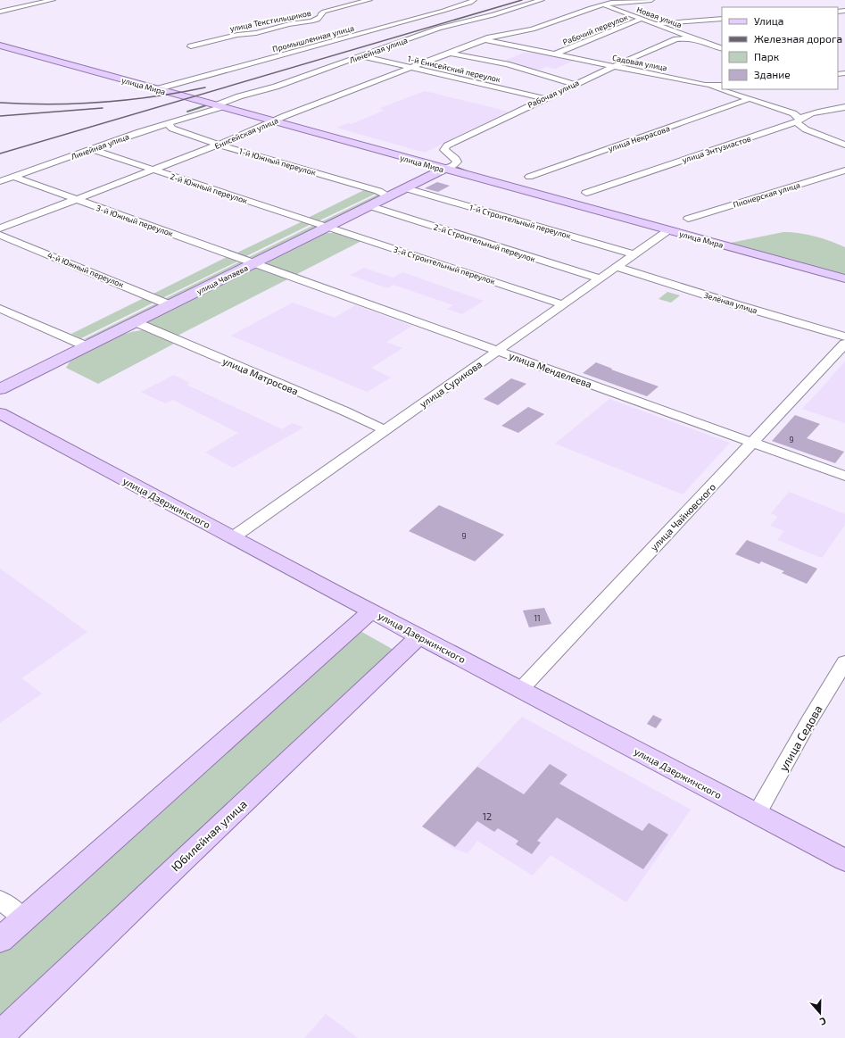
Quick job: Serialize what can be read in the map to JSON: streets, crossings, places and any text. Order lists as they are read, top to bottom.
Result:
{
  "streets": {
    "main road": [
      "улица Мира",
      "улица Чапаева",
      "улица Дзержинского",
      "Юбилейная улица"
    ],
    "street": [
      "Новая улица",
      "улица Текстильщиков",
      "Рабочий переулок",
      "Промышленная улица",
      "Линейная улица",
      "Садовая улица",
      "1-й Енисейский переулок",
      "Рабочая улица",
      "Енисейская улица",
      "улица Некрасова",
      "улица Энтузиастов",
      "1-й Южный переулок",
      "2-й Южный переулок",
      "Пионерская улица",
      "3-й Южный переулок",
      "1-й Строительный переулок",
      "2-й Строительный переулок",
      "3-й Строительный переулок",
      "4-й Южный переулок",
      "Зелёная улица",
      "улица Менделеева",
      "улица Матросова",
      "улица Сурикова",
      "улица Чайковского",
      "улица Седова"
    ]
  },
  "crossings": [
    ["Новая улица", "Рабочий переулок"],
    ["Новая улица", "Рабочая улица"],
    ["Новая улица", "Енисейская улица"],
    ["Рабочий переулок", "Садовая улица"],
    ["Промышленная улица", "улица Мира"],
    ["Линейная улица", "1-й Енисейский переулок"],
    ["Линейная улица", "улица Мира"],
    ["Линейная улица", "1-й Южный переулок"],
    ["Линейная улица", "2-й Южный переулок"],
    ["Линейная улица", "3-й Южный переулок"],
    ["Садовая улица", "Рабочая улица"],
    ["Садовая улица", "Енисейская улица"],
    ["Садовая улица", "улица Некрасова"],
    ["Садовая улица", "улица Энтузиастов"],
    ["1-й Енисейский переулок", "Рабочая улица"],
    ["1-й Енисейский переулок", "Енисейская улица"],
    ["улица Мира", "Енисейская улица"],
    ["улица Мира", "улица Чапаева"],
    ["улица Мира", "улица Сурикова"],
    ["Енисейская улица", "1-й Южный переулок"],
    ["Енисейская улица", "2-й Южный переулок"],
    ["Енисейская улица", "3-й Южный переулок"],
    ["1-й Южный переулок", "улица Чапаева"],
    ["2-й Южный переулок", "3-й Строительный переулок"],
    ["2-й Южный переулок", "улица Чапаева"],
    ["3-й Южный переулок", "улица Чапаева"],
    ["3-й Южный переулок", "улица Менделеева"],
    ["1-й Строительный переулок", "улица Чапаева"],
    ["1-й Строительный переулок", "улица Сурикова"],
    ["2-й Строительный переулок", "улица Чапаева"],
    ["2-й Строительный переулок", "улица Сурикова"],
    ["3-й Строительный переулок", "улица Чапаева"],
    ["3-й Строительный переулок", "улица Сурикова"],
    ["4-й Южный переулок", "улица Чапаева"],
    ["улица Чапаева", "улица Менделеева"],
    ["улица Чапаева", "улица Матросова"],
    ["Зелёная улица", "улица Сурикова"],
    ["улица Менделеева", "улица Сурикова"],
    ["улица Менделеева", "улица Чайковского"],
    ["улица Матросова", "улица Сурикова"],
    ["улица Сурикова", "улица Дзержинского"],
    ["улица Дзержинского", "улица Чайковского"],
    ["улица Дзержинского", "улица Седова"],
    ["улица Дзержинского", "Юбилейная улица"]
  ],
  "house_numbers": [
    "9",
    "9",
    "11",
    "12"
  ],
  "legend": [
    "Улица",
    "Железная дорога",
    "Парк",
    "Здание"
  ],
  "north": "bottom"
}
